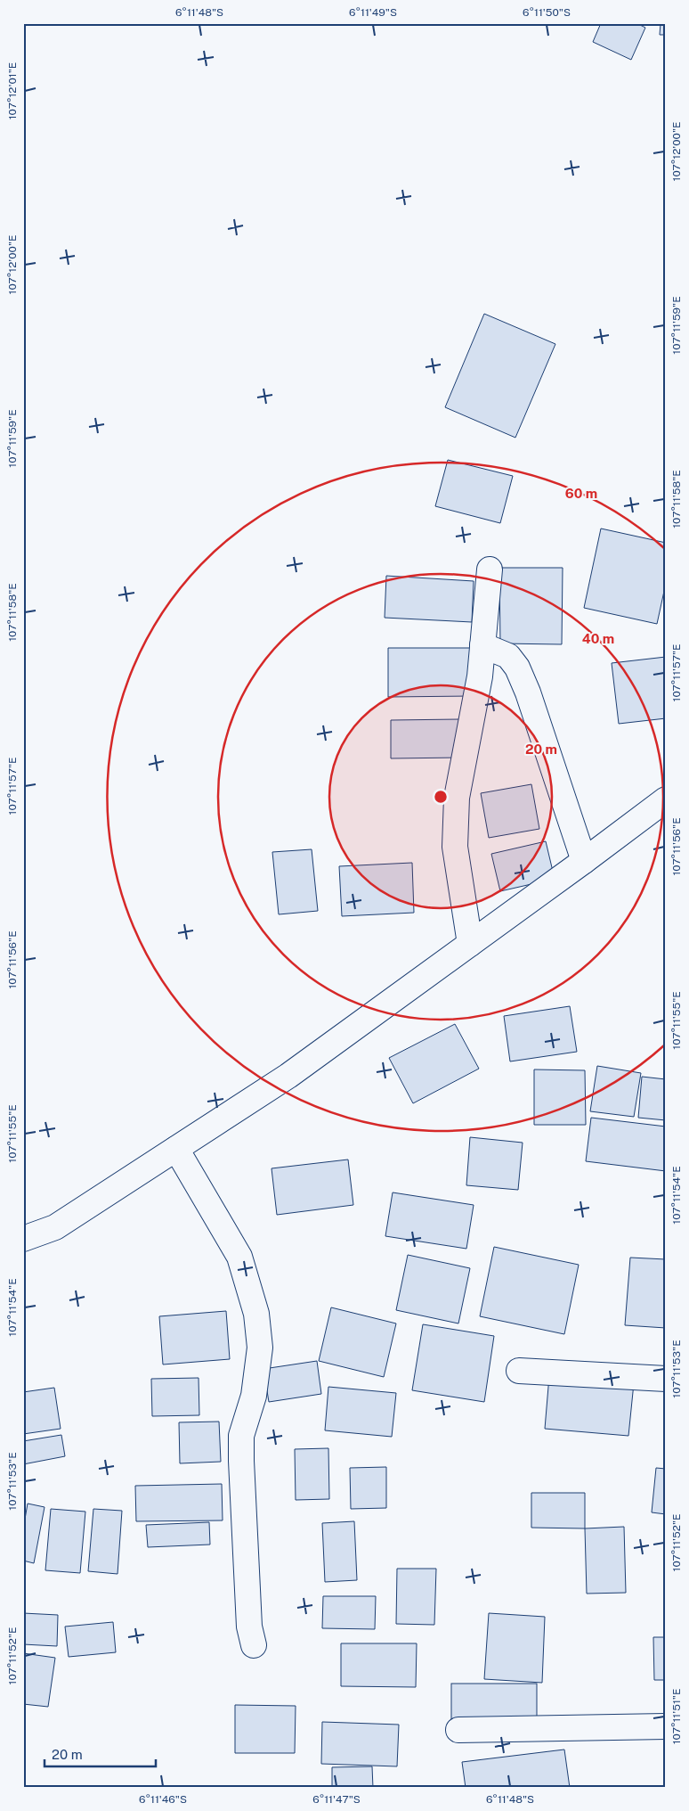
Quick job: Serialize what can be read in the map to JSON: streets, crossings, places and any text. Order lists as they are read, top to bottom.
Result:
{
  "scale_bar": "20 m",
  "coordinates": [
    "6°11'48\"S",
    "6°11'49\"S",
    "6°11'50\"S",
    "107°12'01\"E",
    "107°12'00\"E",
    "107°11'59\"E",
    "107°11'58\"E",
    "107°11'57\"E",
    "107°11'56\"E",
    "107°11'55\"E",
    "107°11'54\"E",
    "107°11'53\"E",
    "107°11'52\"E",
    "107°11'51\"E",
    "6°11'46\"S",
    "6°11'47\"S"
  ],
  "rings": ["60 m", "40 m", "20 m"]
}
